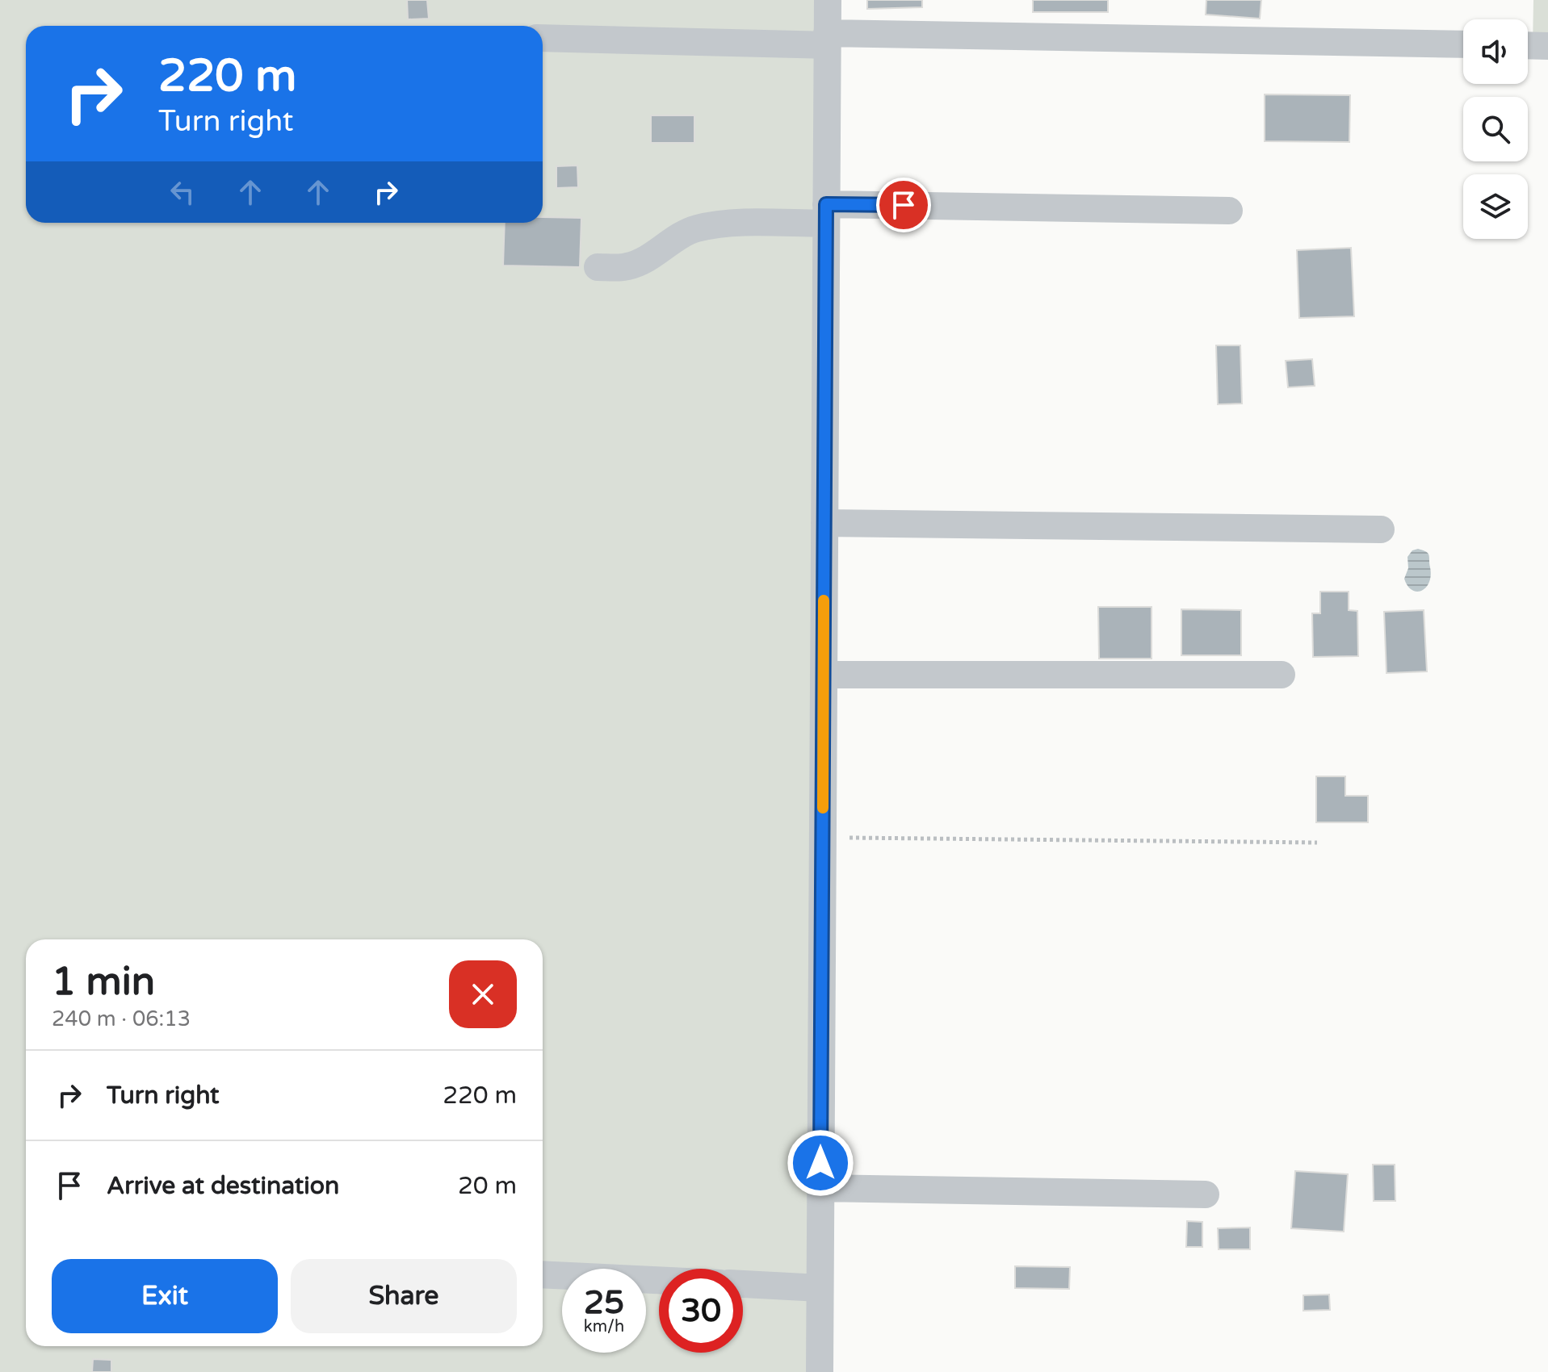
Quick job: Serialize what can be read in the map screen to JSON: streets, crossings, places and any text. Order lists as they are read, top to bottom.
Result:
{
  "page": {
    "turn": ["220 m", "Turn right"],
    "heading": ["1 min", "240 m · 06:13"],
    "list": [
      {
        "name": "Turn right",
        "value": "220 m"
      },
      {
        "name": "Arrive at destination",
        "value": "20 m"
      }
    ],
    "buttons": ["Exit", "Share"],
    "speed": "25 km/h",
    "limit": "30"
  }
}
